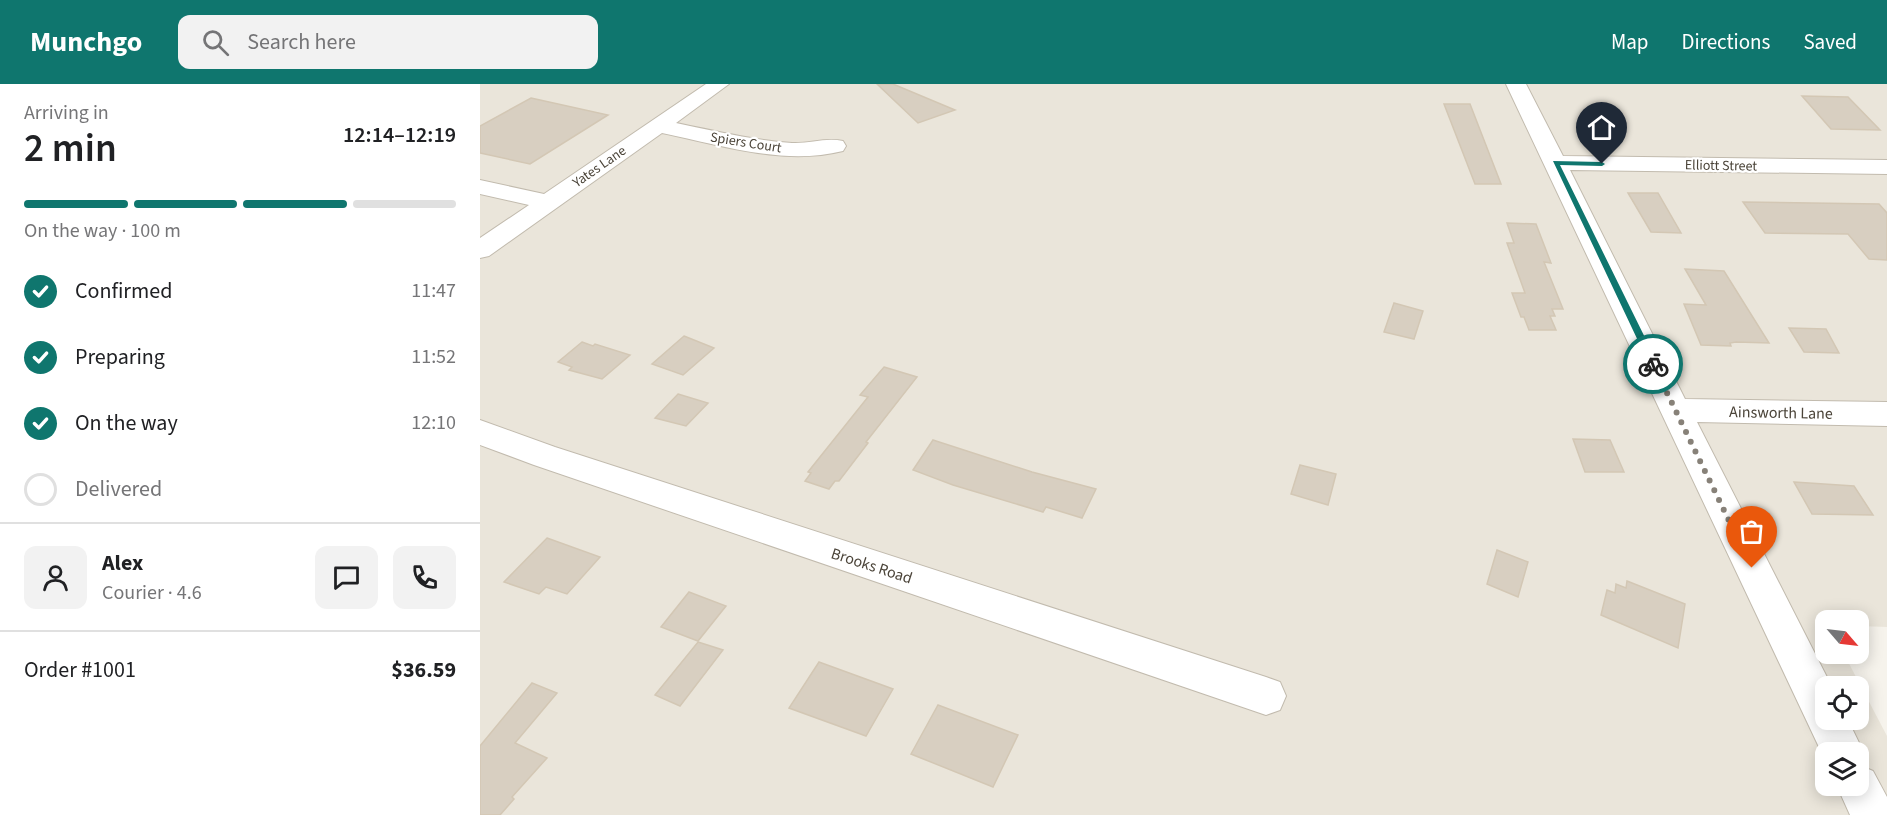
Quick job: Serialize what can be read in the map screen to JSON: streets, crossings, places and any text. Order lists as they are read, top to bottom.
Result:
{
  "streets": {
    "street": [
      "Spiers Court",
      "Elliott Street",
      "Yates Lane",
      "Ainsworth Lane",
      "Brooks Road"
    ]
  },
  "crossings": [
    ["Spiers Court", "Yates Lane"]
  ],
  "north": "bottom right",
  "page": {
    "header": "Munchgo",
    "search": "Search here",
    "nav": ["Map", "Directions", "Saved"],
    "heading": ["2 min", "Arriving in", "12:14–12:19"],
    "panel": [
      "Alex",
      "Courier · 4.6",
      "Order #1001",
      "$36.59"
    ],
    "bar": "On the way · 100 m",
    "list": [
      ["Confirmed", "11:47"],
      ["Preparing", "11:52"],
      ["On the way", "12:10"],
      "Delivered"
    ]
  }
}
